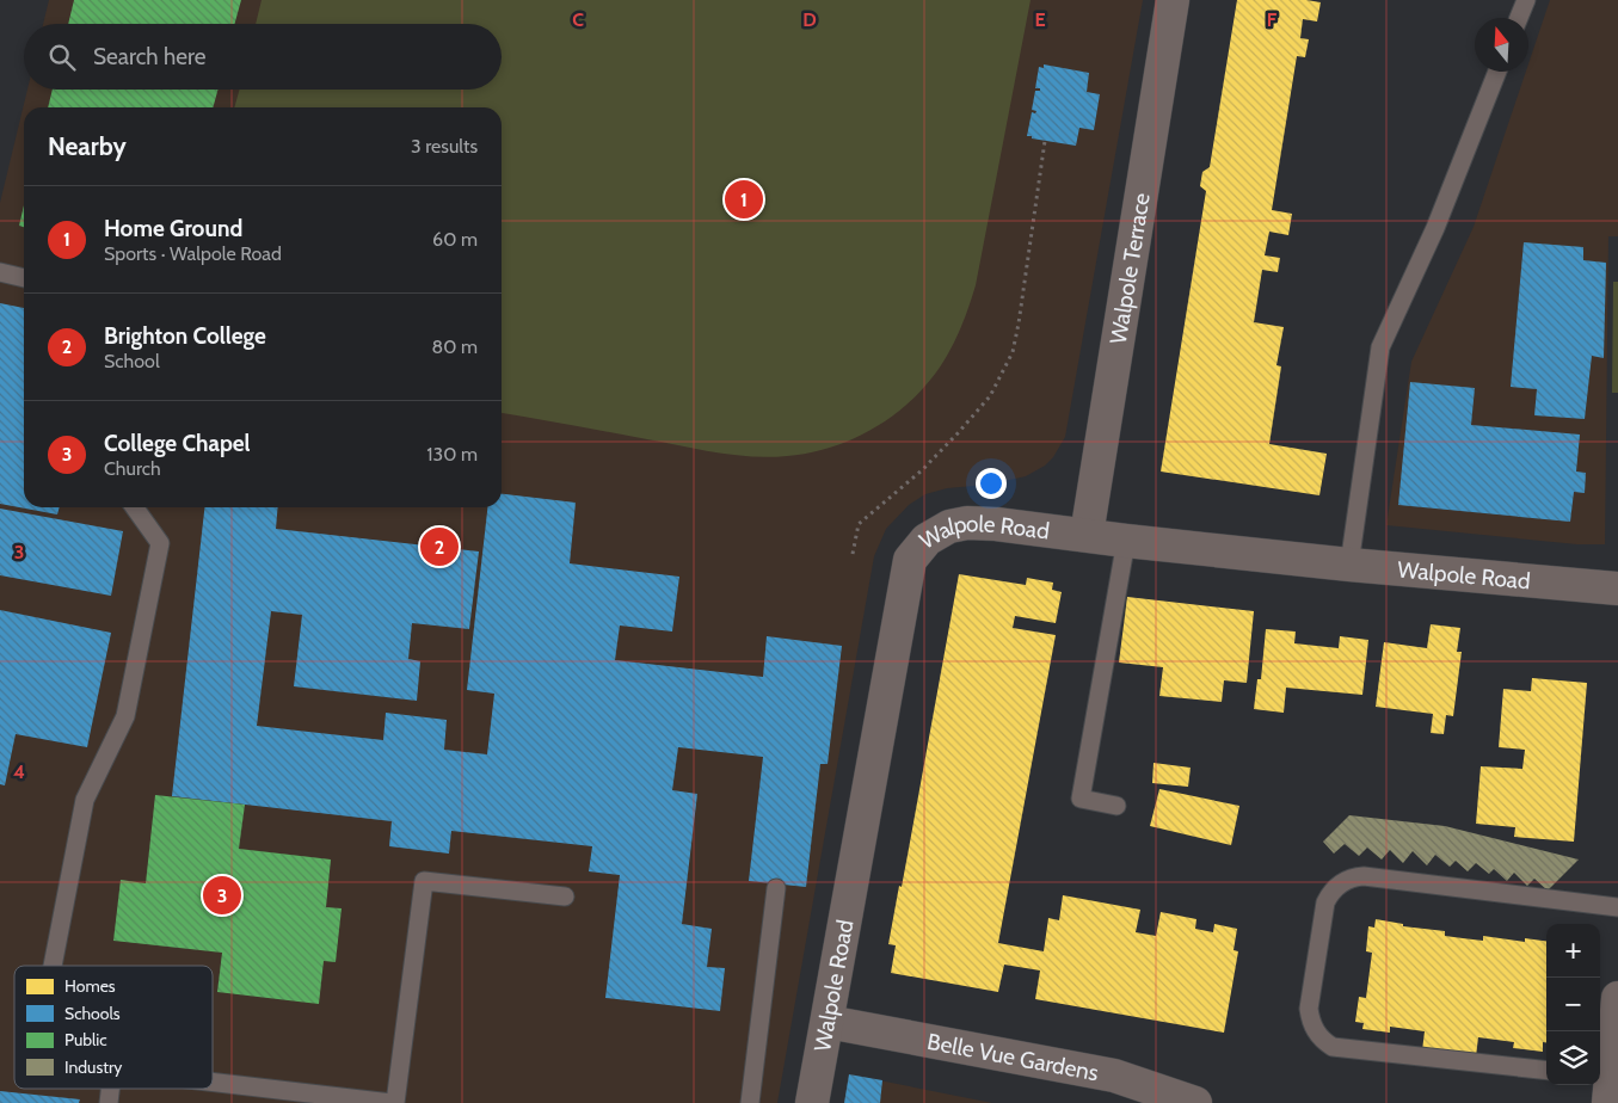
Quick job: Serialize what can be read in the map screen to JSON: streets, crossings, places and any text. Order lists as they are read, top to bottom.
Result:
{
  "streets": {
    "street": ["Walpole Terrace", "Walpole Road", "Belle Vue Gardens"]
  },
  "crossings": [
    ["Walpole Terrace", "Walpole Road"],
    ["Walpole Road", "Belle Vue Gardens"]
  ],
  "legend": [
    "Homes",
    "Schools",
    "Public",
    "Industry"
  ],
  "north": "top",
  "page": {
    "search": "Search here",
    "heading": ["Nearby", "3 results"],
    "pins": ["1", "2", "3"],
    "list": [
      {
        "mark": "1",
        "name": "Home Ground",
        "note": "Sports · Walpole Road",
        "value": "60 m"
      },
      {
        "mark": "2",
        "name": "Brighton College",
        "note": "School",
        "value": "80 m"
      },
      {
        "mark": "3",
        "name": "College Chapel",
        "note": "Church",
        "value": "130 m"
      }
    ],
    "map_buttons": ["+", "−"]
  },
  "grid": {
    "columns": [
      "C",
      "D",
      "E",
      "F"
    ],
    "rows": ["3", "4"]
  }
}
